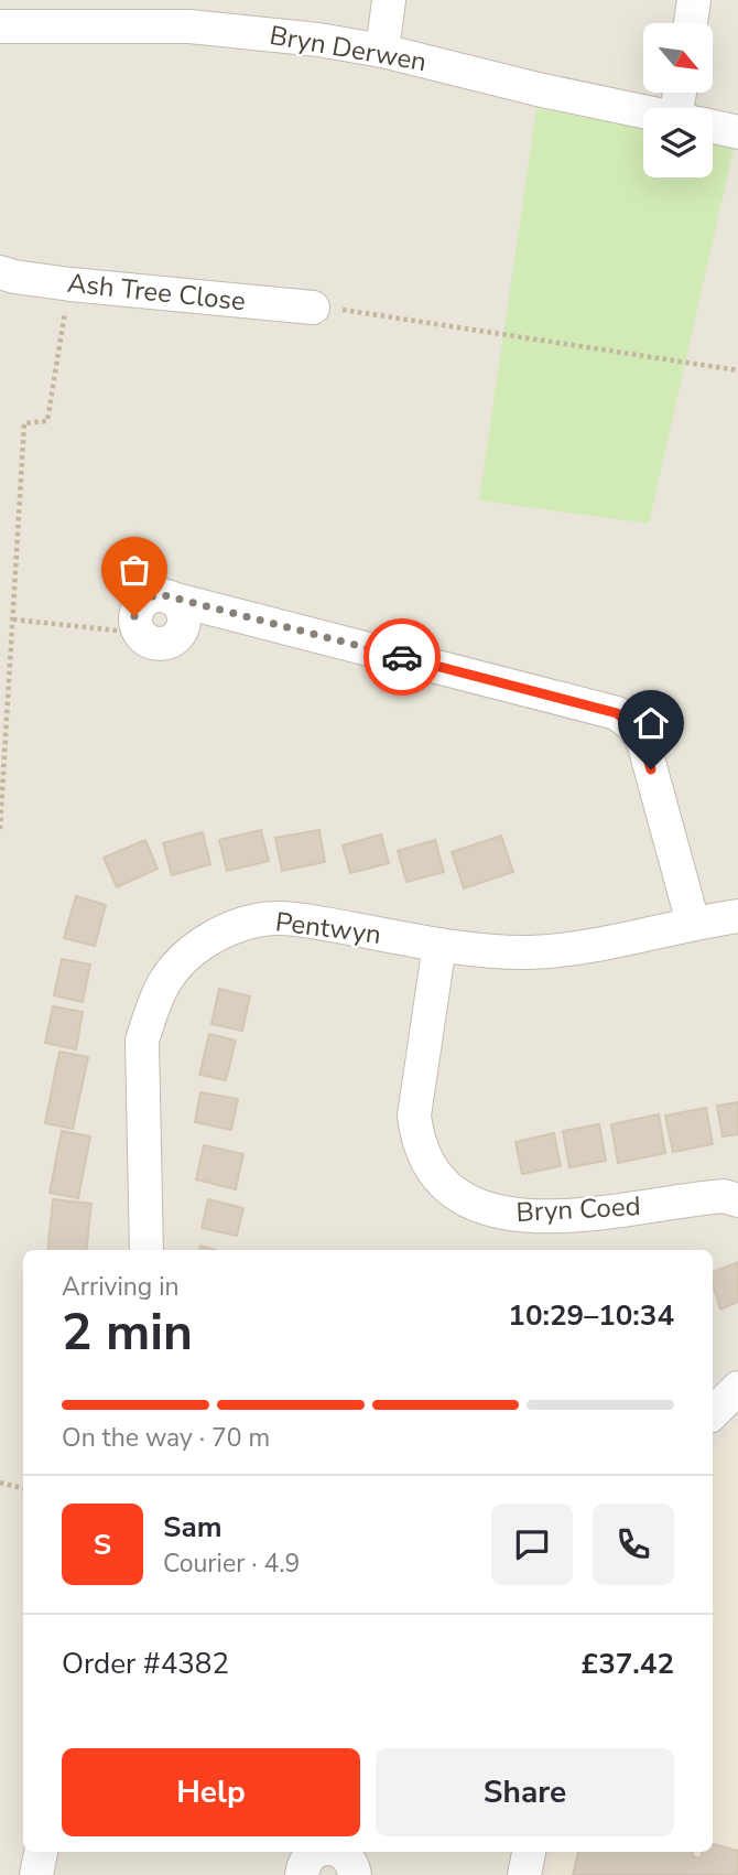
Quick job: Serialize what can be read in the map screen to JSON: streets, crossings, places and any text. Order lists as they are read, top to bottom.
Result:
{
  "streets": {
    "street": [
      "Bryn Derwen",
      "Ash Tree Close",
      "Pentwyn",
      "Bryn Coed"
    ]
  },
  "crossings": [
    ["Pentwyn", "Bryn Coed"]
  ],
  "north": "bottom right",
  "page": {
    "heading": ["2 min", "Arriving in", "10:29–10:34"],
    "panel": [
      "Sam",
      "Courier · 4.9",
      "Order #4382",
      "£37.42"
    ],
    "bar": "On the way · 70 m",
    "round": "S",
    "buttons": ["Help", "Share"]
  }
}
